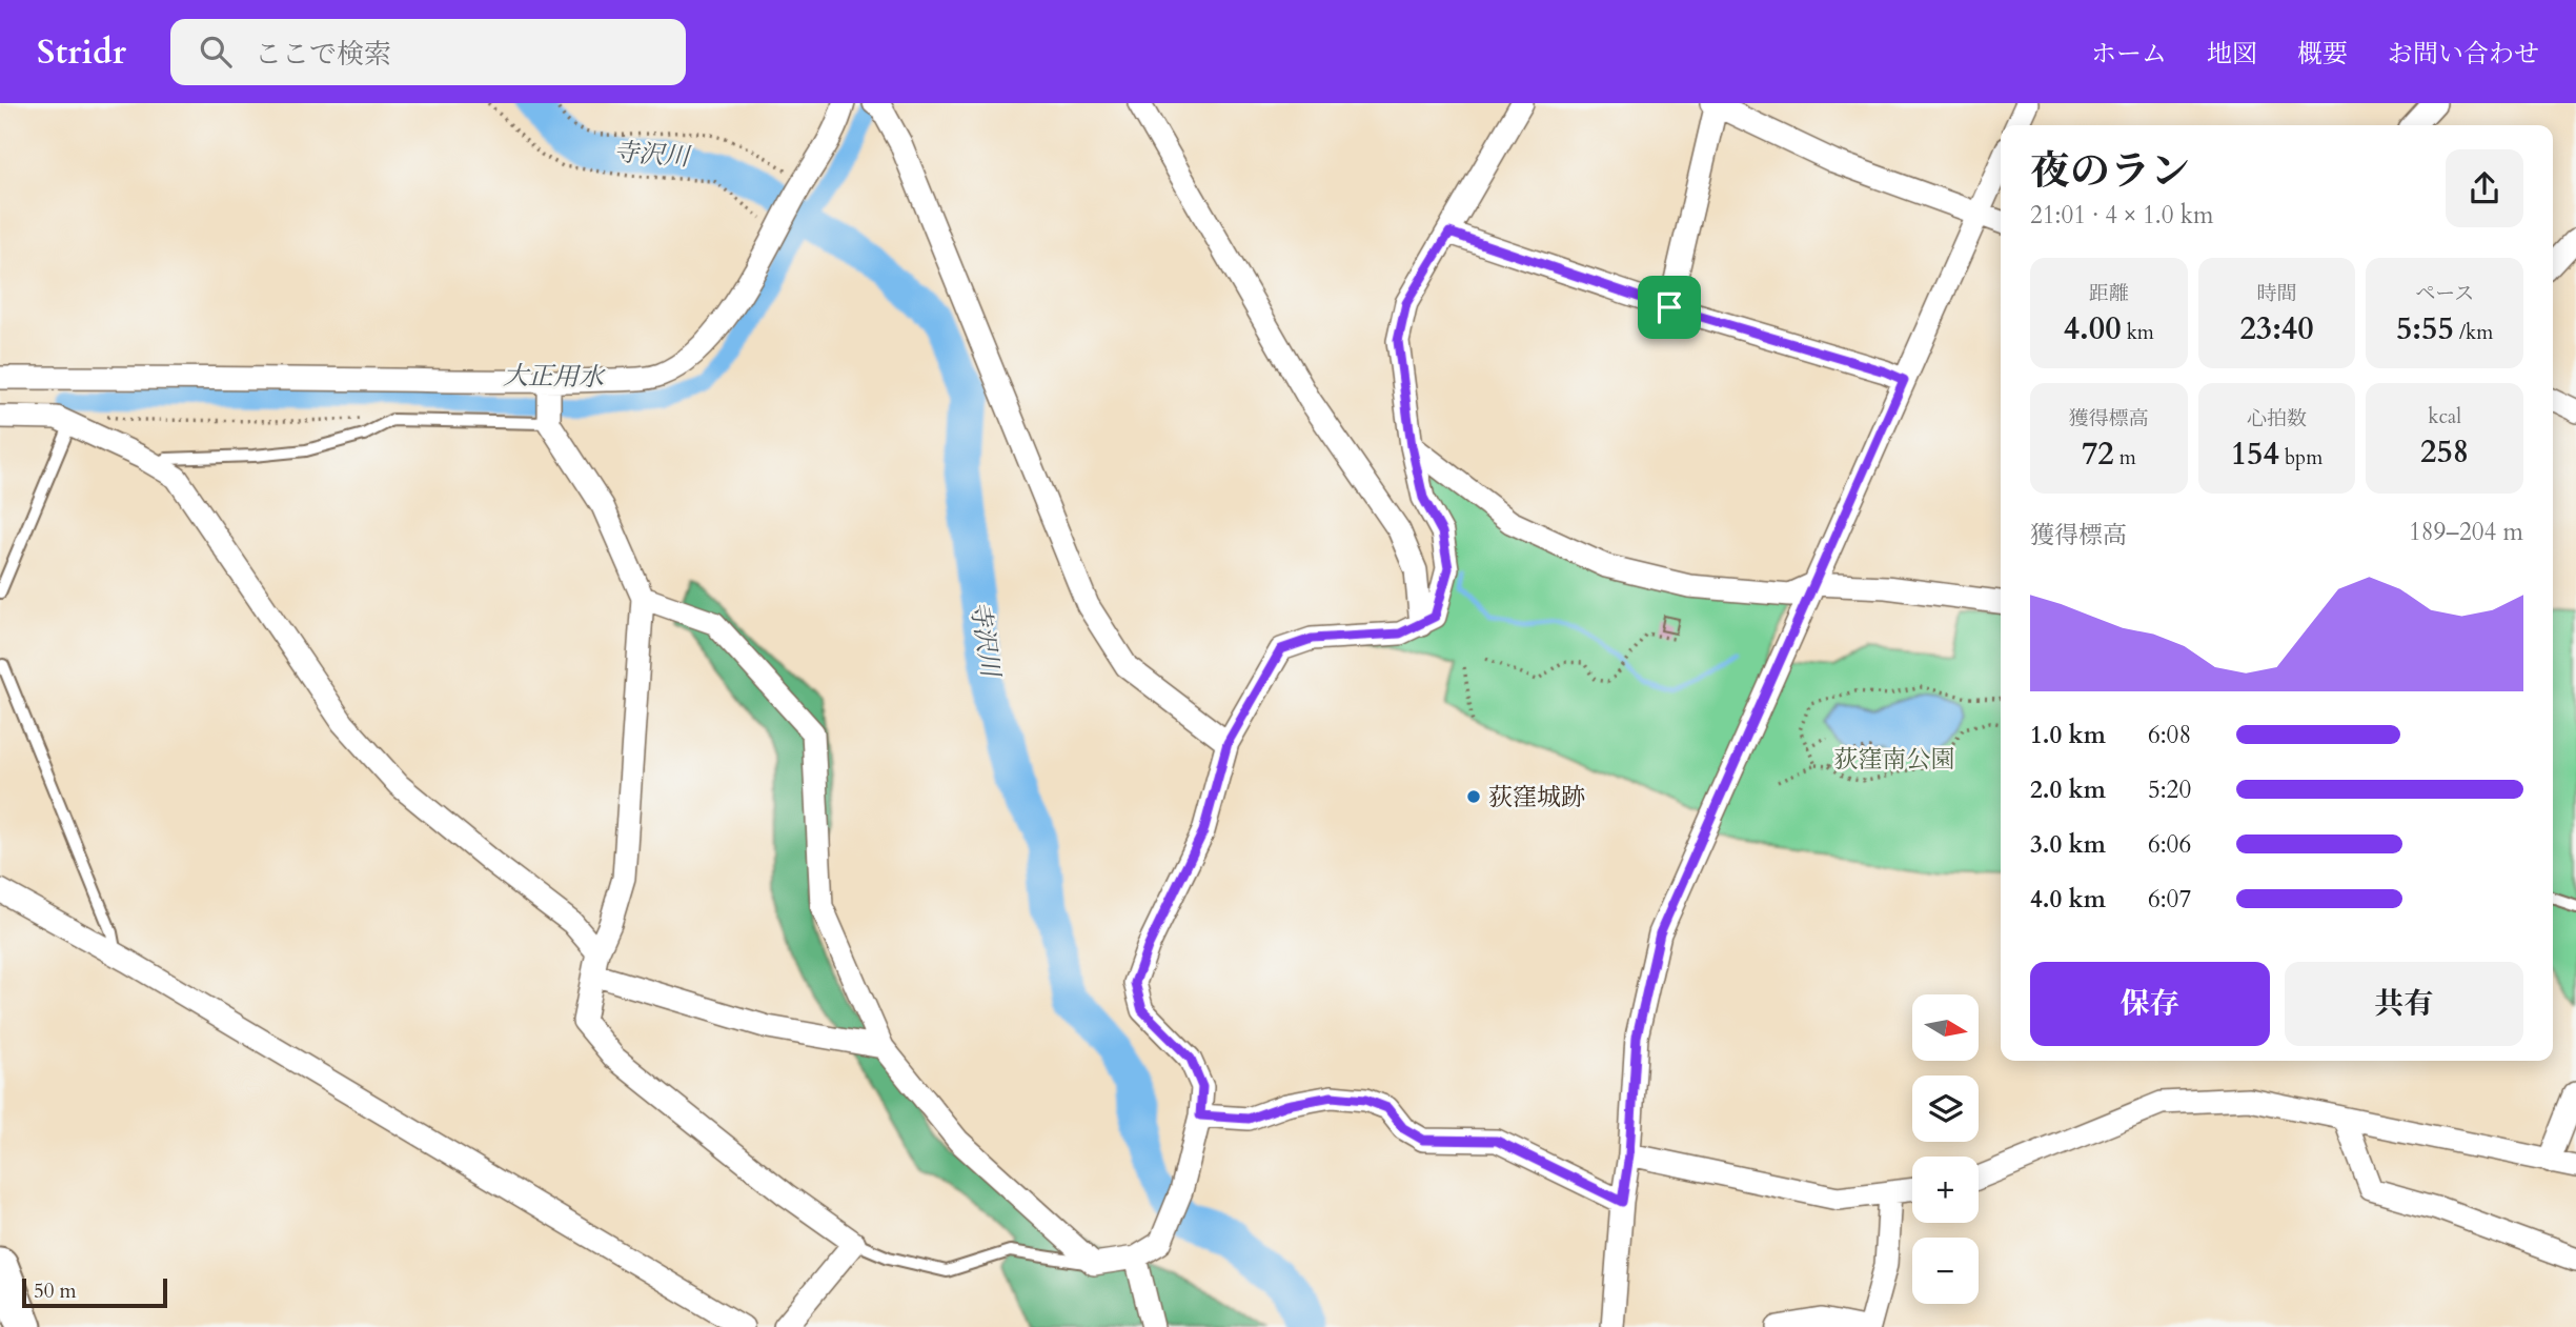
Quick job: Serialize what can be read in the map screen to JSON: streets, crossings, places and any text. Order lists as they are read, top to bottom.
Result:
{
  "water": ["寺沢川", "大正用水"],
  "parks": ["荻窪南公園"],
  "places": ["荻窪城跡"],
  "scale_bar": "50 m",
  "north": "right",
  "page": {
    "header": "Stridr",
    "search": "ここで検索",
    "nav": [
      "ホーム",
      "地図",
      "概要",
      "お問い合わせ"
    ],
    "heading": ["夜のラン", "21:01 · 4 × 1.0 km"],
    "stats": [
      ["距離", "4.00 km"],
      ["時間", "23:40"],
      ["ペース", "5:55 /km"],
      ["獲得標高", "72 m"],
      ["心拍数", "154 bpm"],
      ["kcal", "258"]
    ],
    "chart": ["獲得標高", "189–204 m"],
    "list": [
      {
        "name": "1.0 km",
        "note": "6:08"
      },
      {
        "name": "2.0 km",
        "note": "5:20"
      },
      {
        "name": "3.0 km",
        "note": "6:06"
      },
      {
        "name": "4.0 km",
        "note": "6:07"
      }
    ],
    "buttons": ["保存", "共有"],
    "map_buttons": ["+", "−"],
    "scale": "50 m"
  }
}
